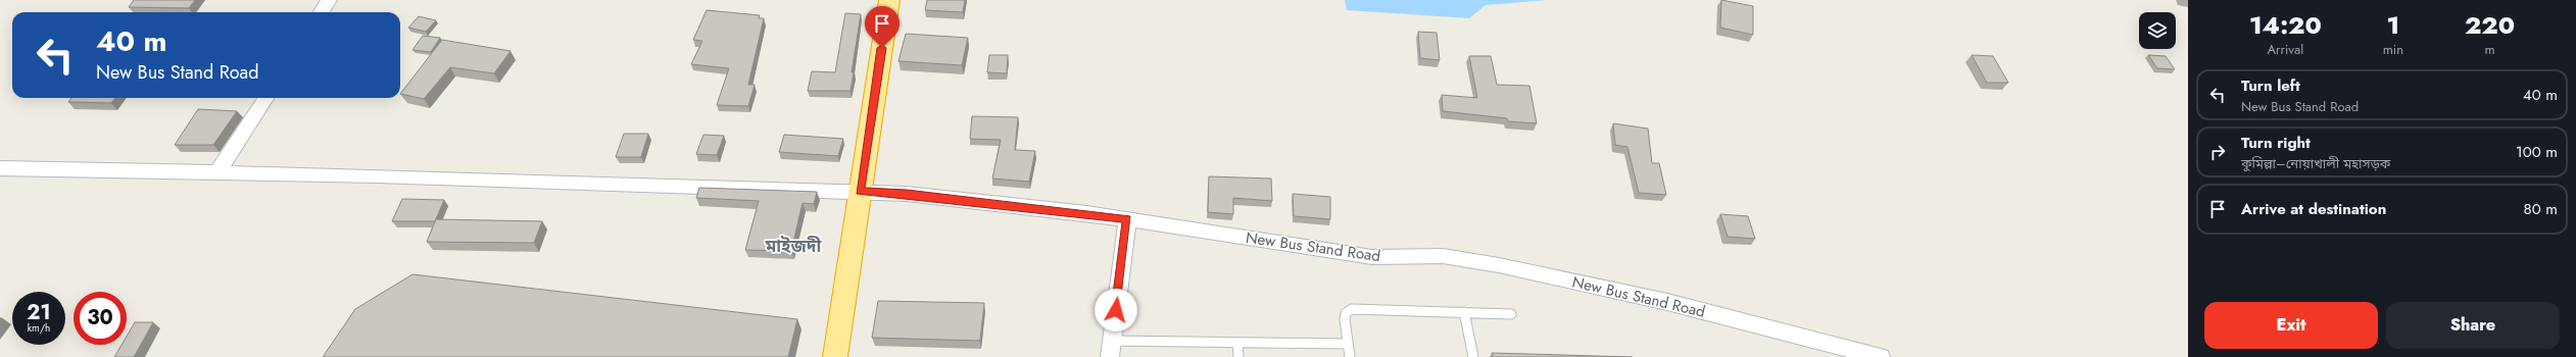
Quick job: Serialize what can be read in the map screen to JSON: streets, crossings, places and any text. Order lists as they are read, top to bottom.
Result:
{
  "streets": {
    "street": ["New Bus Stand Road"]
  },
  "districts": ["মাইজদী"],
  "page": {
    "eta": [
      "14:20",
      "Arrival",
      "1",
      "min",
      "220",
      "m"
    ],
    "turn": ["40 m", "New Bus Stand Road"],
    "list": [
      {
        "name": "Turn left",
        "note": "New Bus Stand Road",
        "value": "40 m"
      },
      {
        "name": "Turn right",
        "note": "কুমিল্লা–নোয়াখালী মহাসড়ক",
        "value": "100 m"
      },
      {
        "name": "Arrive at destination",
        "value": "80 m"
      }
    ],
    "speed": "21 km/h",
    "limit": "30",
    "buttons": ["Exit", "Share"]
  }
}
